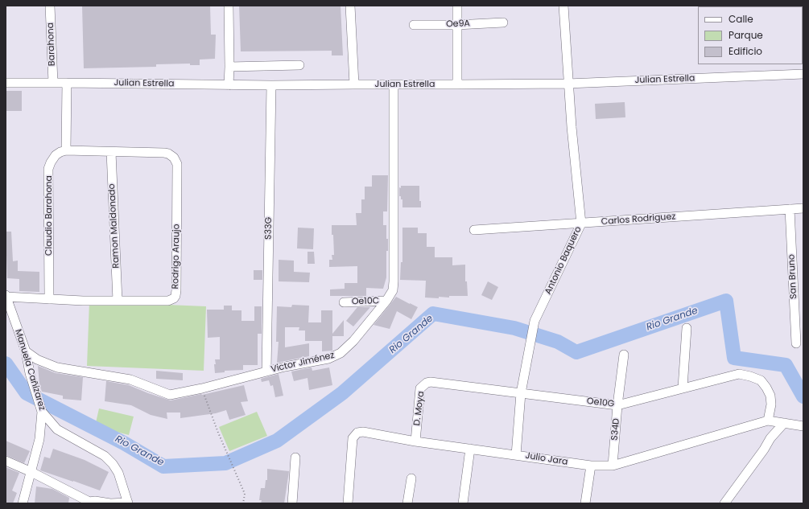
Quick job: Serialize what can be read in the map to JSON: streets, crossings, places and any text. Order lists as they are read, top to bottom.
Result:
{
  "streets": {
    "street": [
      "Oe9A",
      "Barahona",
      "Julian Estrella",
      "Claudio Barahona",
      "Carlos Rodriguez",
      "Ramon Maldonado",
      "S33G",
      "Rodrigo Araujo",
      "Antonio Baquero",
      "San Bruno",
      "Oe10C",
      "Victor Jiménez",
      "Manuela Cañizarez",
      "Oe10G",
      "D. Moya",
      "S34D",
      "Julio Jara"
    ]
  },
  "crossings": [
    ["Barahona", "Julian Estrella"],
    ["Julian Estrella", "S33G"],
    ["Julian Estrella", "Antonio Baquero"],
    ["Julian Estrella", "Victor Jiménez"],
    ["Claudio Barahona", "Rodrigo Araujo"],
    ["Carlos Rodriguez", "Antonio Baquero"],
    ["Carlos Rodriguez", "San Bruno"],
    ["Ramon Maldonado", "Rodrigo Araujo"],
    ["S33G", "Victor Jiménez"],
    ["Rodrigo Araujo", "Manuela Cañizarez"],
    ["Antonio Baquero", "Oe10G"],
    ["Antonio Baquero", "Julio Jara"],
    ["Oe10C", "Victor Jiménez"],
    ["Victor Jiménez", "Manuela Cañizarez"],
    ["Oe10G", "D. Moya"],
    ["Oe10G", "S34D"],
    ["Oe10G", "Julio Jara"],
    ["D. Moya", "Julio Jara"],
    ["S34D", "Julio Jara"]
  ],
  "water": ["Rio Grande"],
  "legend": ["Calle", "Parque", "Edificio"]
}
